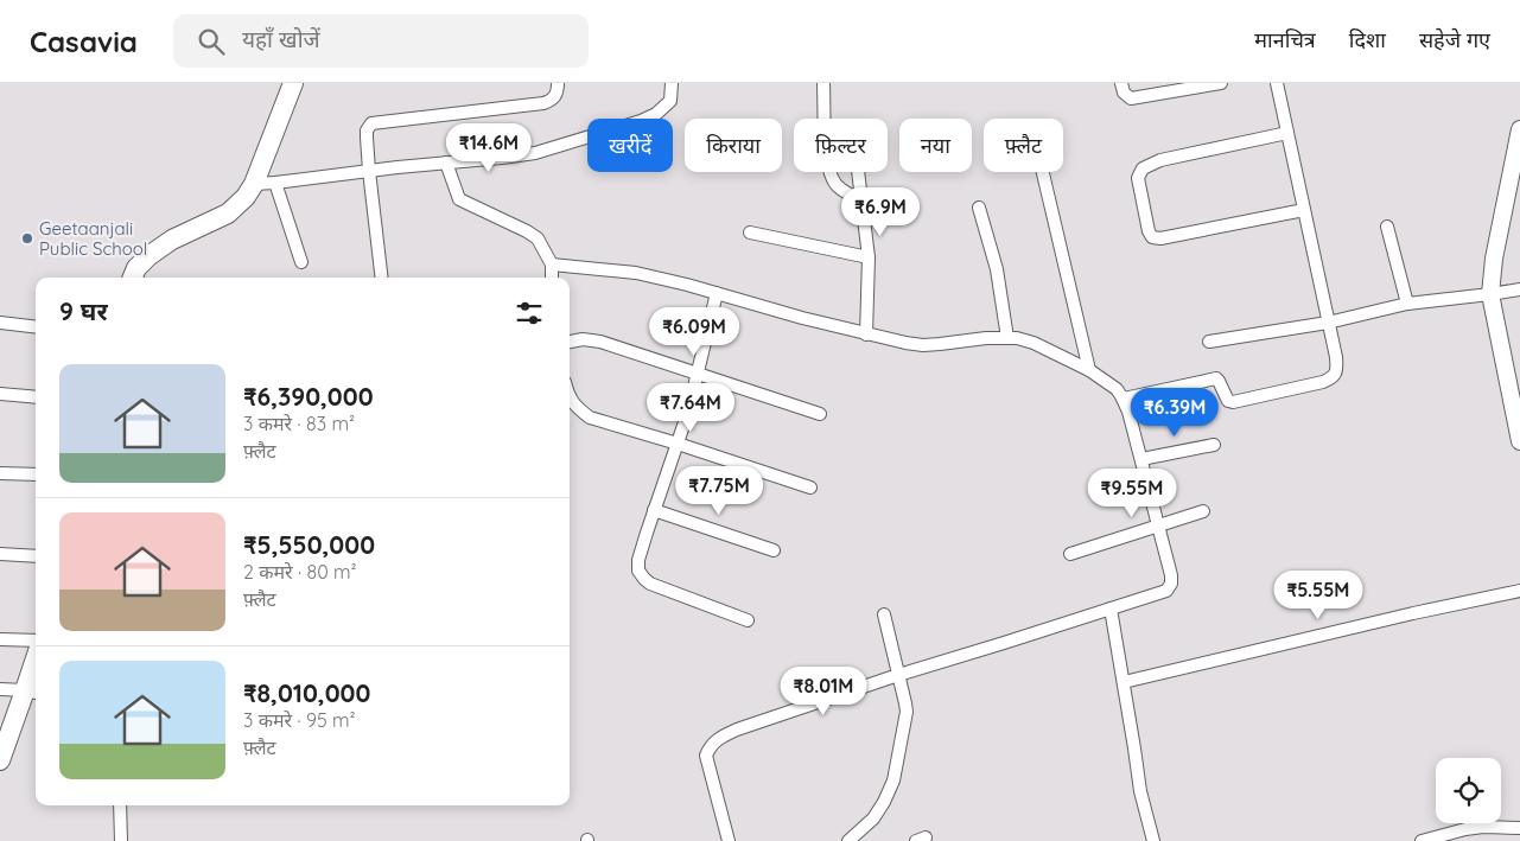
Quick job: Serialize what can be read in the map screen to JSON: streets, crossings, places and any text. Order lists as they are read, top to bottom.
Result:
{
  "places": ["Geetaanjali Public School"],
  "page": {
    "header": "Casavia",
    "search": "यहाँ खोजें",
    "nav": ["मानचित्र", "दिशा", "सहेजे गए"],
    "chip": [
      "खरीदें",
      "किराया",
      "फ़िल्टर",
      "नया",
      "फ़्लैट"
    ],
    "price": [
      "₹14.6M",
      "₹6.9M",
      "₹6.09M",
      "₹7.64M",
      "₹6.39M",
      "₹7.75M",
      "₹9.55M",
      "₹5.55M",
      "₹8.01M"
    ],
    "heading": "9 घर",
    "list": [
      {
        "name": "₹6,390,000",
        "note": "3 कमरे · 83 m² · फ़्लैट"
      },
      {
        "name": "₹5,550,000",
        "note": "2 कमरे · 80 m² · फ़्लैट"
      },
      {
        "name": "₹8,010,000",
        "note": "3 कमरे · 95 m² · फ़्लैट"
      }
    ]
  }
}
